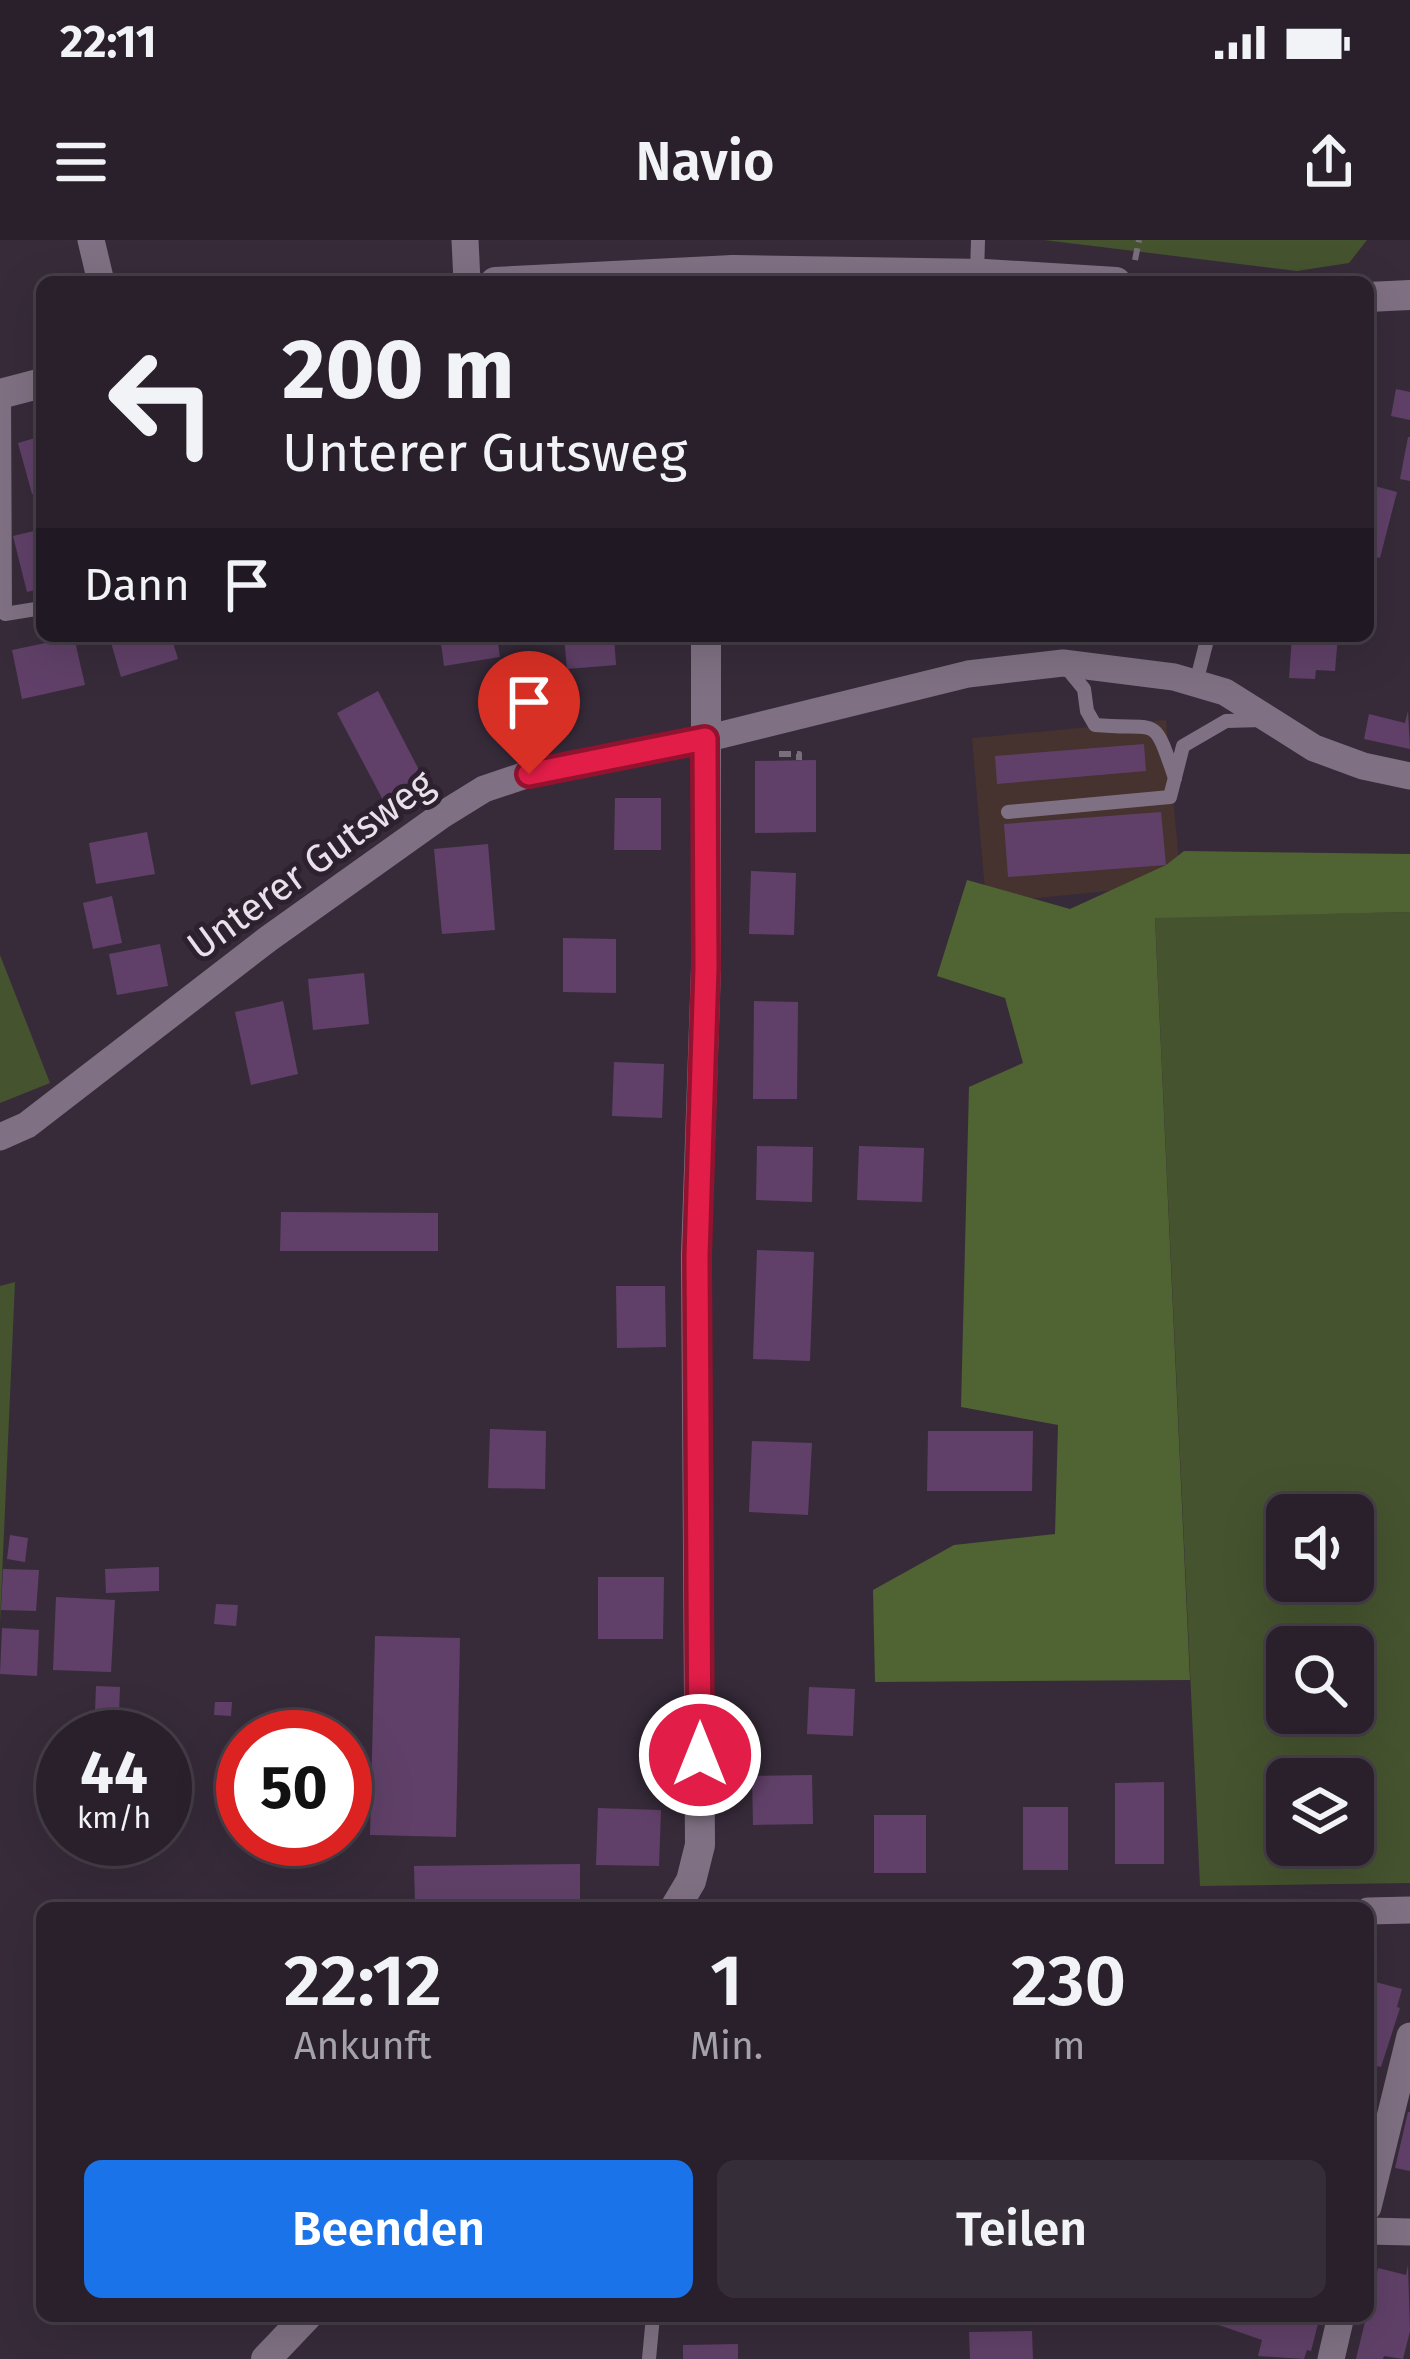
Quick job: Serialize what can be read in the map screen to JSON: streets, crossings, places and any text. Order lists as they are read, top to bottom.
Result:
{
  "streets": {
    "street": ["Unterer Gutsweg"]
  },
  "page": {
    "status": "22:11",
    "header": "Navio",
    "turn": ["200 m", "Unterer Gutsweg"],
    "then": "Dann",
    "speed": "44 km/h",
    "limit": "50",
    "eta": [
      "22:12",
      "Ankunft",
      "1",
      "Min.",
      "230",
      "m"
    ],
    "buttons": ["Beenden", "Teilen"]
  }
}
